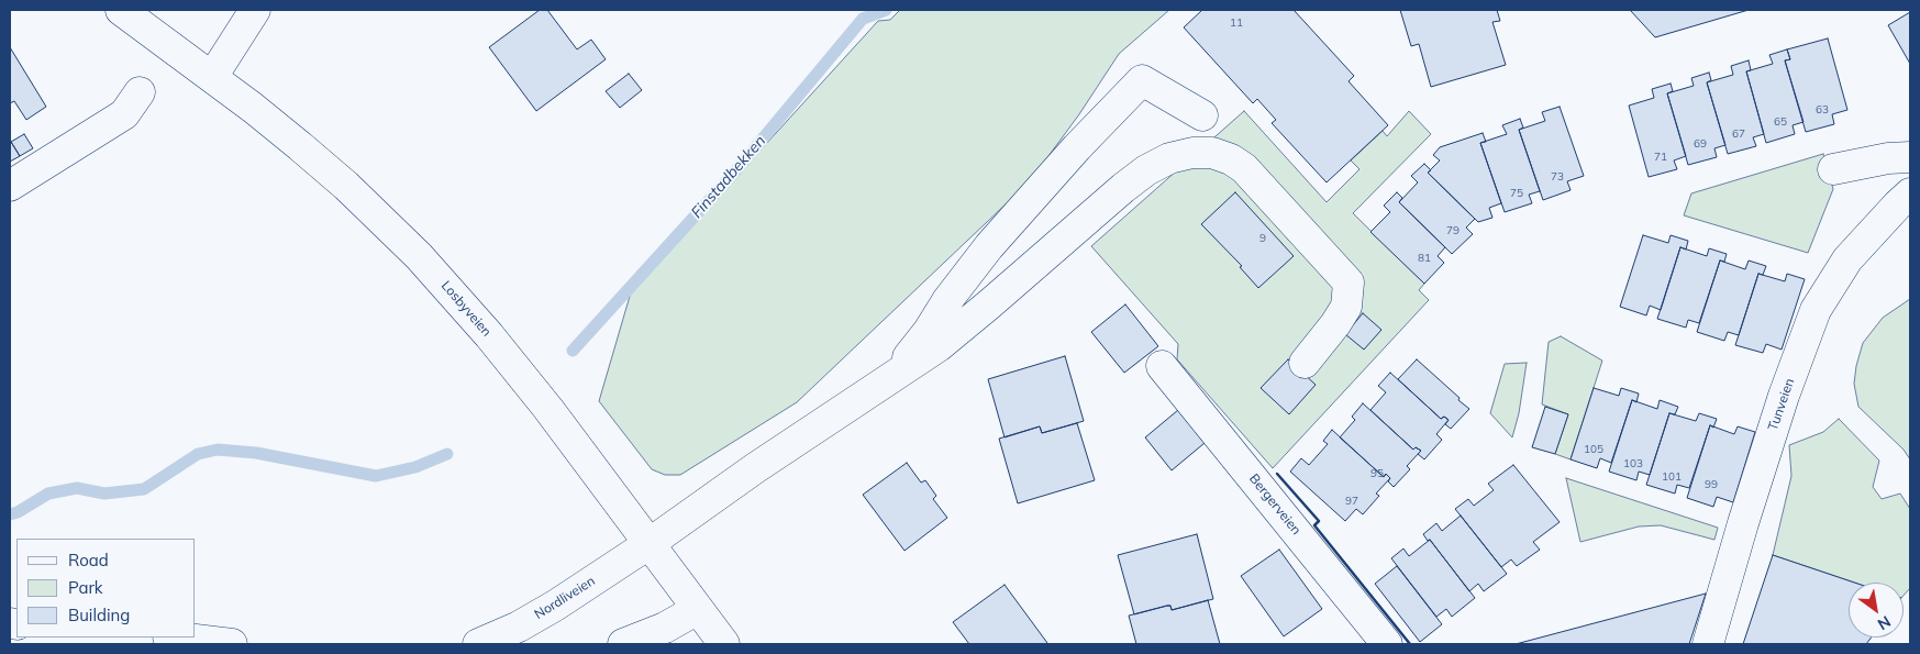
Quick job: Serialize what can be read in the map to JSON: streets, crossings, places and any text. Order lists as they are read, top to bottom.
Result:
{
  "streets": {
    "main road": [
      "Losbyveien",
      "Tunveien",
      "Bergerveien",
      "Nordliveien"
    ]
  },
  "crossings": [
    ["Losbyveien", "Nordliveien"]
  ],
  "water": ["Finstadbekken"],
  "house_numbers": [
    "11",
    "63",
    "65",
    "67",
    "69",
    "71",
    "73",
    "75",
    "79",
    "9",
    "81",
    "105",
    "103",
    "95",
    "101",
    "99",
    "97"
  ],
  "legend": ["Road", "Park", "Building"],
  "north": "bottom right"
}
